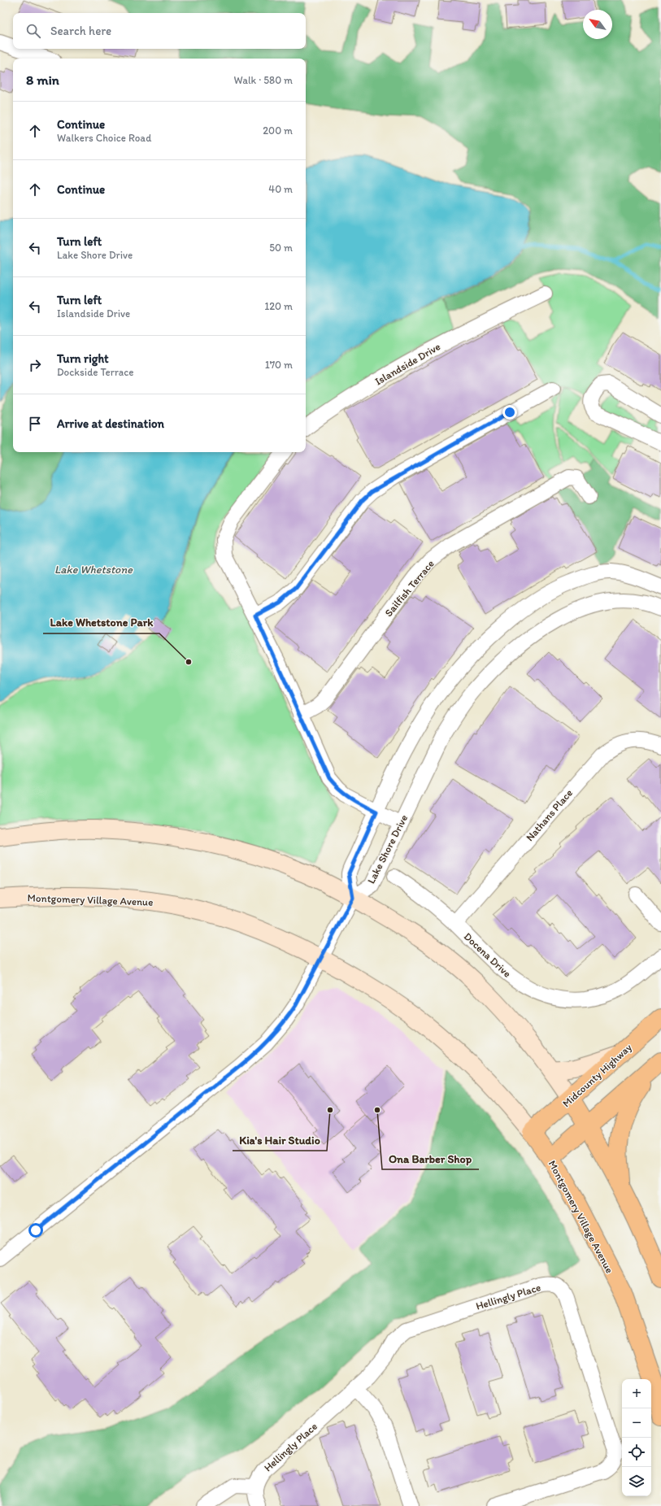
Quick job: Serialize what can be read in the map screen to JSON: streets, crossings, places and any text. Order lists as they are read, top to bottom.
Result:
{
  "streets": {
    "main road": ["Montgomery Village Avenue", "Midcounty Highway"],
    "street": [
      "Islandside Drive",
      "Sailfish Terrace",
      "Nathans Place",
      "Lake Shore Drive",
      "Docena Drive",
      "Hellingly Place"
    ]
  },
  "crossings": [
    ["Nathans Place", "Docena Drive"],
    ["Montgomery Village Avenue", "Midcounty Highway"]
  ],
  "water": ["Lake Whetstone"],
  "places": ["Lake Whetstone Park", "Kia's Hair Studio", "Ona Barber Shop"],
  "north": "top left",
  "page": {
    "search": "Search here",
    "heading": ["8 min", "Walk · 580 m"],
    "list": [
      ["Continue", "Walkers Choice Road", "200 m"],
      ["Continue", "40 m"],
      ["Turn left", "Lake Shore Drive", "50 m"],
      ["Turn left", "Islandside Drive", "120 m"],
      ["Turn right", "Dockside Terrace", "170 m"],
      "Arrive at destination"
    ],
    "map_buttons": ["+", "−"]
  }
}
